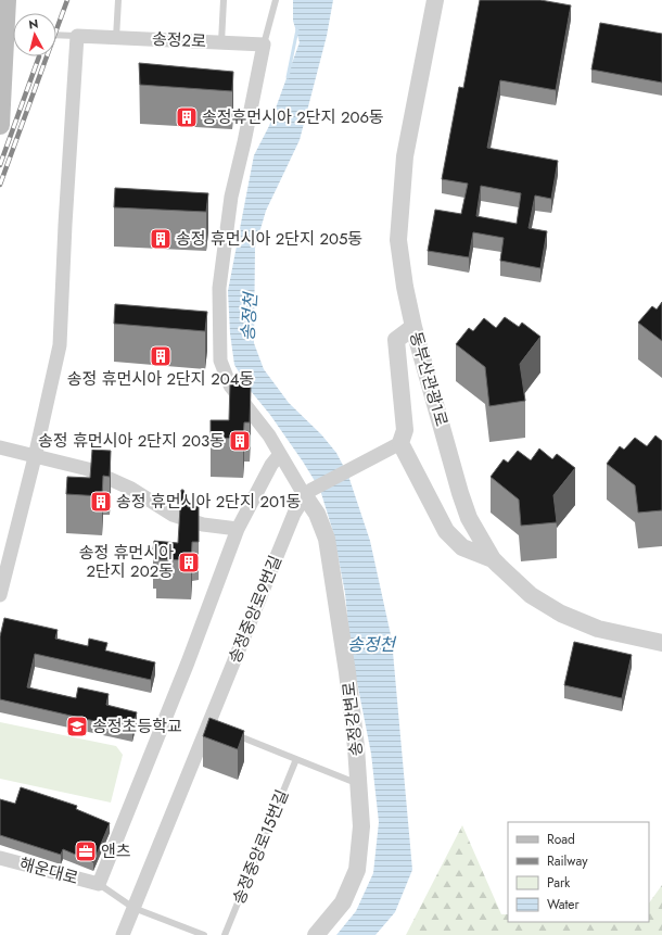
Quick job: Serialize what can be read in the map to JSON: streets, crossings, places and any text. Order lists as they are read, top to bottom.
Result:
{
  "streets": {
    "street": [
      "송정2로",
      "동부산관광1로",
      "송정중앙로9번길",
      "송정강변로",
      "해운대로"
    ],
    "lane": ["송정중앙로15번길"]
  },
  "crossings": [
    ["송정중앙로9번길", "송정강변로"]
  ],
  "water": ["송정천"],
  "places": {
    "building": [
      "송정휴먼시아 2단지 206동",
      "송정 휴먼시아 2단지 205동",
      "송정 휴먼시아 2단지 204동",
      "송정 휴먼시아 2단지 203동",
      "송정 휴먼시아 2단지 201동",
      "송정 휴먼시아 2단지 202동"
    ],
    "school or university": ["송정초등학교"],
    "office": ["앤츠"]
  },
  "legend": [
    "Road",
    "Railway",
    "Park",
    "Water"
  ],
  "north": "top"
}
